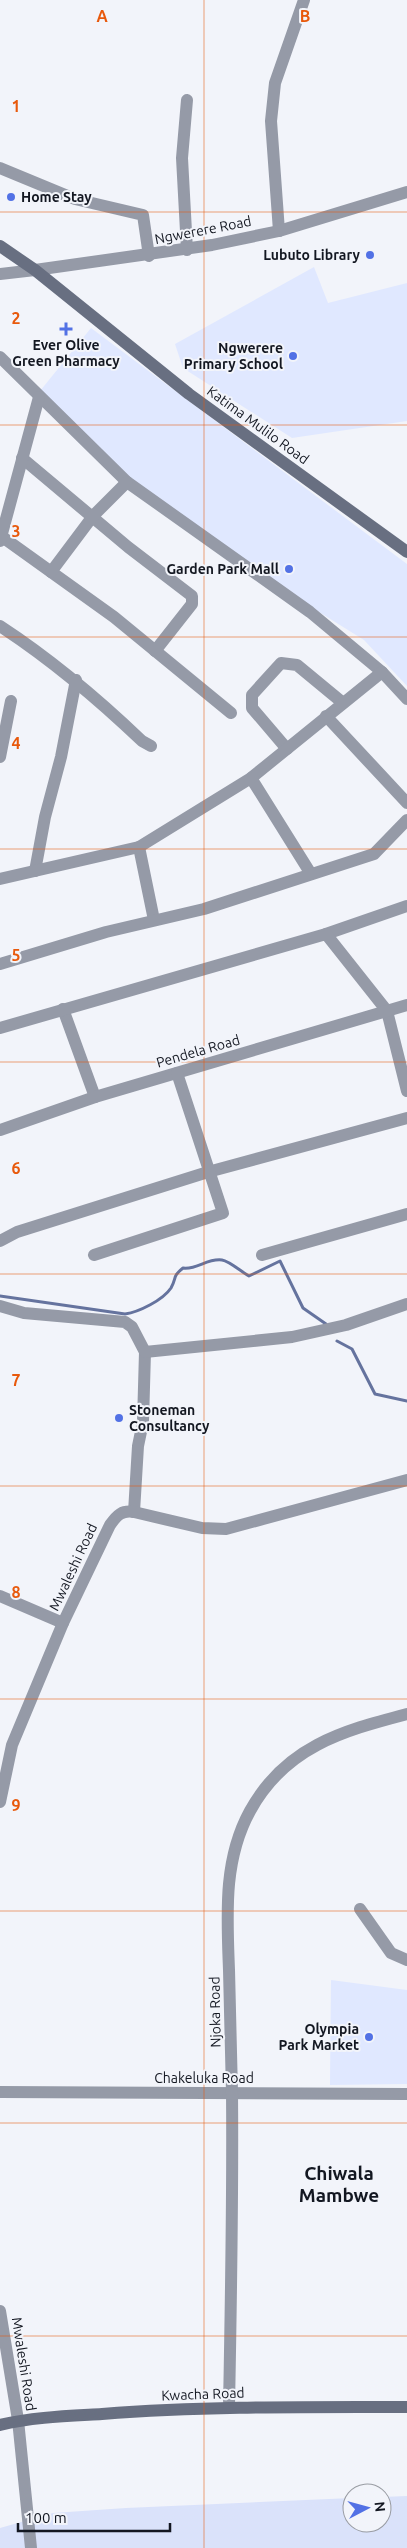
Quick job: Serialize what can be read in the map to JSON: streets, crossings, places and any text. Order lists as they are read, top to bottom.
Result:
{
  "streets": {
    "main road": ["Katima Mulilo Road", "Kwacha Road"],
    "street": [
      "Ngwerere Road",
      "Pendela Road",
      "Mwaleshi Road",
      "Njoka Road",
      "Chakeluka Road"
    ]
  },
  "crossings": [
    ["Ngwerere Road", "Katima Mulilo Road"],
    ["Mwaleshi Road", "Kwacha Road"],
    ["Njoka Road", "Chakeluka Road"],
    ["Njoka Road", "Kwacha Road"]
  ],
  "districts": ["Chiwala Mambwe"],
  "places": {
    "other": [
      "Home Stay",
      "Lubuto Library",
      "Ngwerere Primary School",
      "Garden Park Mall",
      "Stoneman Consultancy",
      "Olympia Park Market"
    ],
    "health": ["Ever Olive Green Pharmacy"]
  },
  "scale_bar": "100 m",
  "north": "right",
  "grid": {
    "columns": ["A", "B"],
    "rows": [
      "1",
      "2",
      "3",
      "4",
      "5",
      "6",
      "7",
      "8",
      "9"
    ]
  }
}
